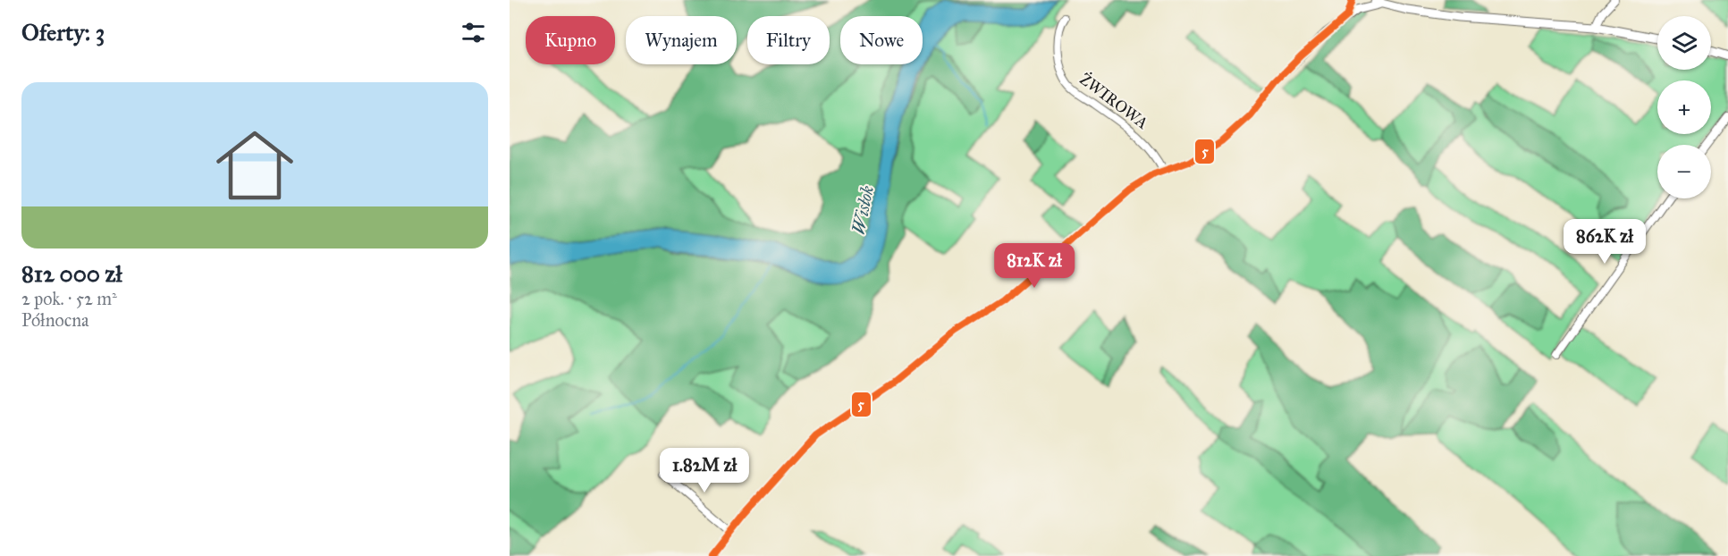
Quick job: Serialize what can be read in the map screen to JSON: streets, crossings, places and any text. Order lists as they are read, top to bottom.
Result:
{
  "streets": {
    "street": ["ŻWIROWA"]
  },
  "water": ["Wisłok"],
  "lines": ["transit line 5"],
  "page": {
    "heading": "Oferty: 3",
    "map_buttons": ["+", "−"],
    "chip": [
      "Kupno",
      "Wynajem",
      "Filtry",
      "Nowe"
    ],
    "list": [
      {
        "name": "812 000 zł",
        "note": "2 pok. · 52 m² · Północna"
      }
    ],
    "price": ["862K zł", "812K zł", "1.82M zł"]
  }
}
